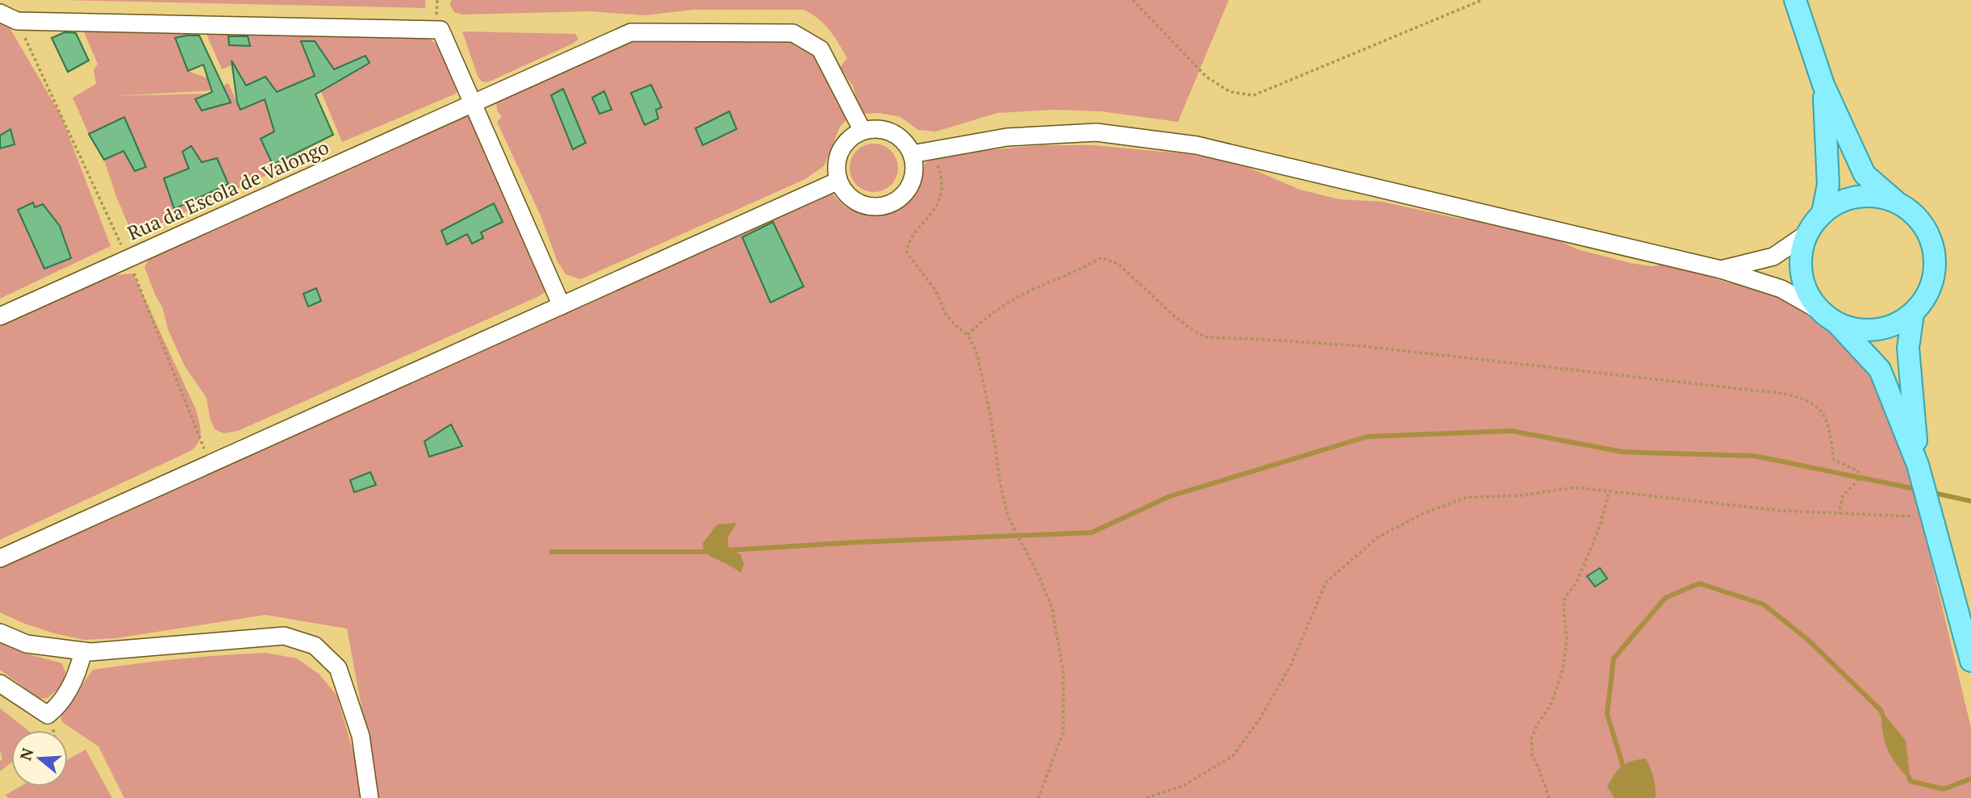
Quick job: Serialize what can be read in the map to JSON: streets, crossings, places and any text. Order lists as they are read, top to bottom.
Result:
{
  "streets": {
    "street": ["Rua da Escola de Valongo"]
  },
  "north": "left"
}
